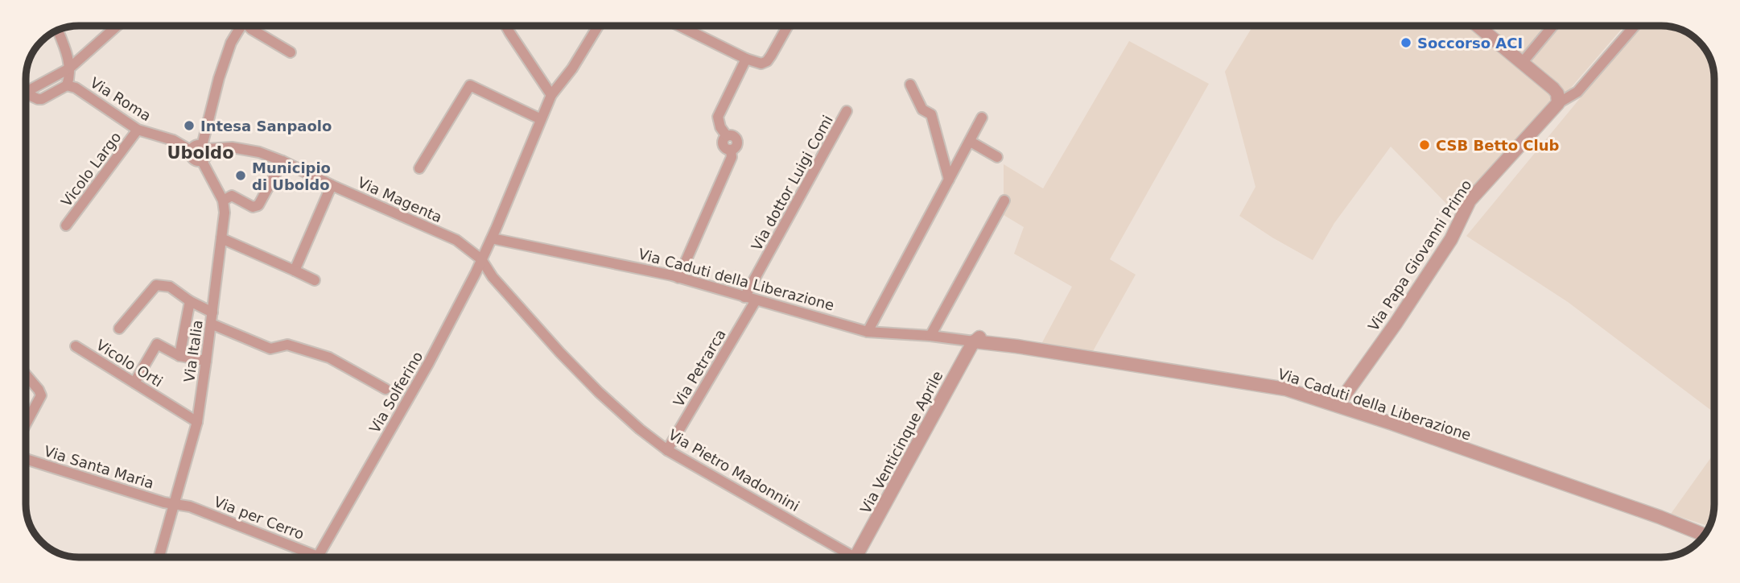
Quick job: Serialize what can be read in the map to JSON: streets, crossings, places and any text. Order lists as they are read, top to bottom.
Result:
{
  "streets": {
    "street": [
      "Via Roma",
      "Vicolo Largo",
      "Via dottor Luigi Comi",
      "Via Magenta",
      "Via Papa Giovanni Primo",
      "Via Caduti della Liberazione",
      "Via Italia",
      "Vicolo Orti",
      "Via Petrarca",
      "Via Solferino",
      "Via Venticinque Aprile",
      "Via Santa Maria",
      "Via Pietro Madonnini",
      "Via per Cerro"
    ]
  },
  "crossings": [
    ["Via Roma", "Vicolo Largo"],
    ["Via Roma", "Via Magenta"],
    ["Via dottor Luigi Comi", "Via Caduti della Liberazione"],
    ["Via Magenta", "Via Solferino"],
    ["Via Magenta", "Via Pietro Madonnini"],
    ["Via Papa Giovanni Primo", "Via Caduti della Liberazione"],
    ["Via Caduti della Liberazione", "Via Petrarca"],
    ["Via Caduti della Liberazione", "Via Solferino"],
    ["Via Caduti della Liberazione", "Via Venticinque Aprile"],
    ["Via Italia", "Vicolo Orti"],
    ["Via Italia", "Via Santa Maria"],
    ["Via Italia", "Via per Cerro"],
    ["Via Petrarca", "Via Pietro Madonnini"],
    ["Via Solferino", "Via Pietro Madonnini"],
    ["Via Solferino", "Via per Cerro"],
    ["Via Santa Maria", "Via per Cerro"]
  ],
  "districts": ["Uboldo"],
  "places": [
    "Soccorso ACI",
    "Intesa Sanpaolo",
    "CSB Betto Club",
    "Municipio di Uboldo"
  ]
}
